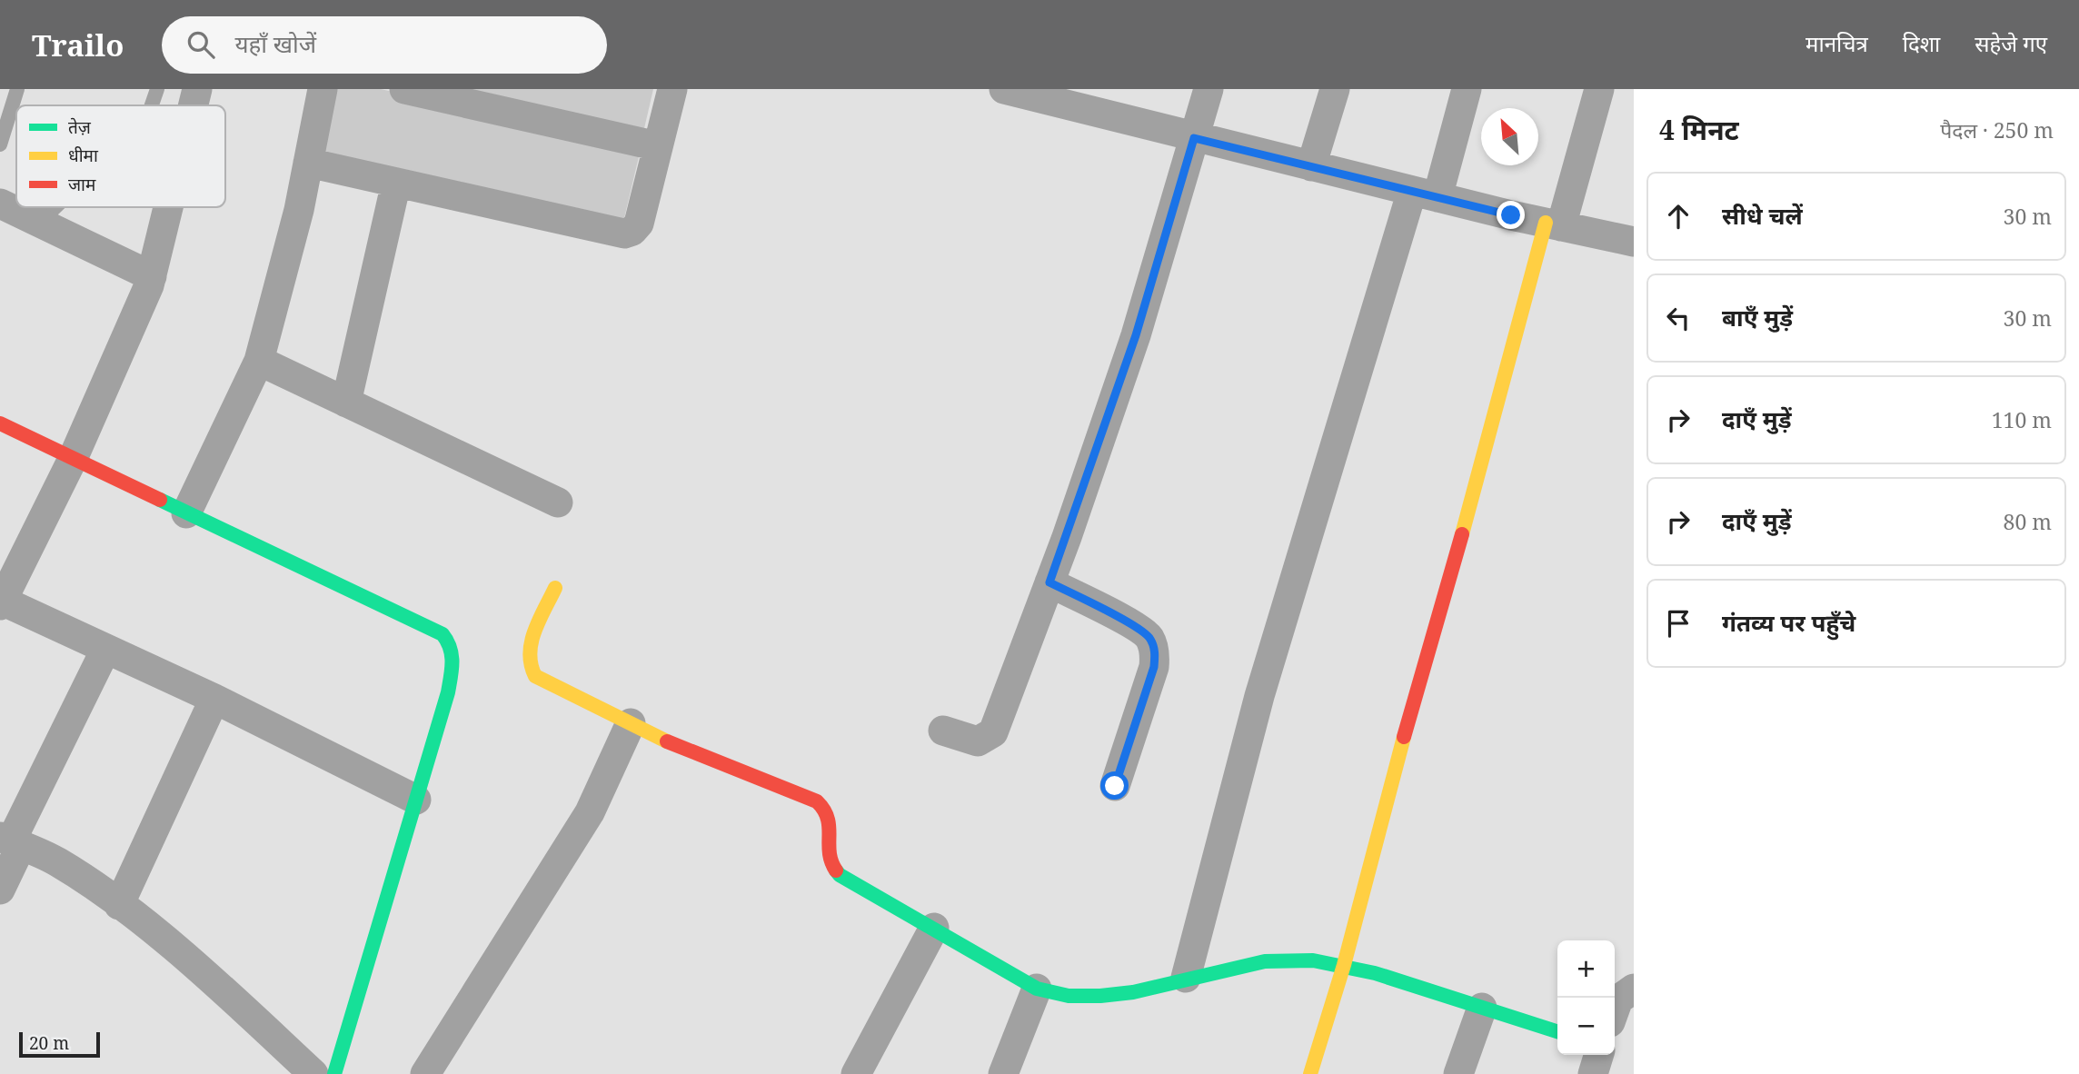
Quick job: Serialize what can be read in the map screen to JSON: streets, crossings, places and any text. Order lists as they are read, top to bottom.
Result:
{
  "legend": ["तेज़", "धीमा", "जाम"],
  "scale_bar": "20 m",
  "north": "top left",
  "page": {
    "header": "Trailo",
    "search": "यहाँ खोजें",
    "nav": ["मानचित्र", "दिशा", "सहेजे गए"],
    "heading": ["4 मिनट", "पैदल · 250 m"],
    "list": [
      ["सीधे चलें", "30 m"],
      ["बाएँ मुड़ें", "30 m"],
      ["दाएँ मुड़ें", "110 m"],
      ["दाएँ मुड़ें", "80 m"],
      "गंतव्य पर पहुँचे"
    ],
    "map_buttons": ["+", "−"],
    "scale": "20 m"
  }
}
